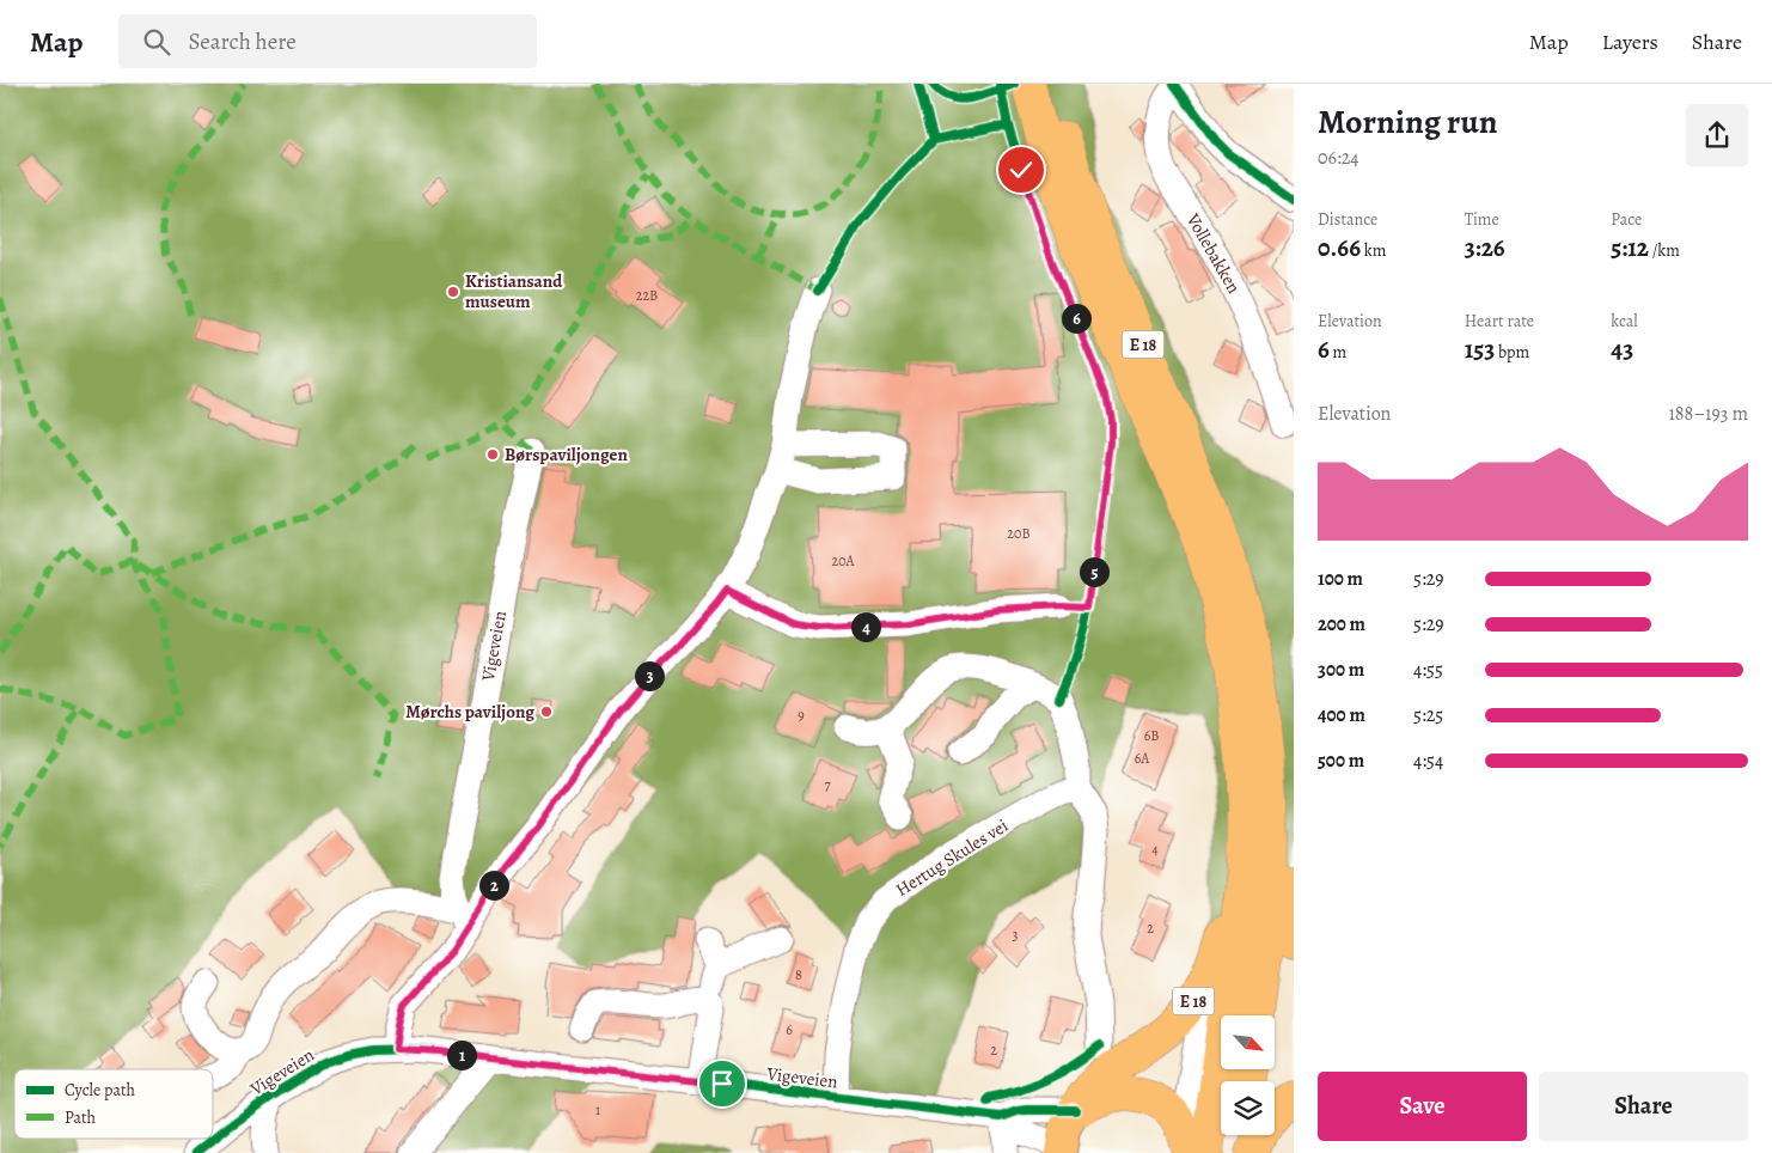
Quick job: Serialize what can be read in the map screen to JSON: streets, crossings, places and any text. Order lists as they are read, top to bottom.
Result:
{
  "streets": {
    "highway": ["E 18"],
    "street": ["Vollebakken", "Vigeveien", "Hertug Skules vei"]
  },
  "crossings": [
    ["E 18", "Vigeveien"],
    ["Vigeveien", "Hertug Skules vei"]
  ],
  "places": ["Kristiansand museum", "Børspaviljongen", "Mørchs paviljong"],
  "house_numbers": [
    "22B",
    "20B",
    "20A",
    "9",
    "6B",
    "6A",
    "7",
    "4",
    "2",
    "3",
    "8",
    "6",
    "2",
    "1"
  ],
  "legend": ["Cycle path", "Path"],
  "north": "bottom right",
  "page": {
    "header": "Map",
    "search": "Search here",
    "nav": ["Map", "Layers", "Share"],
    "heading": ["Morning run", "06:24"],
    "stats": [
      ["Distance", "0.66 km"],
      ["Time", "3:26"],
      ["Pace", "5:12 /km"],
      ["Elevation", "6 m"],
      ["Heart rate", "153 bpm"],
      ["kcal", "43"]
    ],
    "pins": [
      "6",
      "5",
      "4",
      "3",
      "2",
      "1"
    ],
    "chart": ["Elevation", "188–193 m"],
    "list": [
      {
        "name": "100 m",
        "note": "5:29"
      },
      {
        "name": "200 m",
        "note": "5:29"
      },
      {
        "name": "300 m",
        "note": "4:55"
      },
      {
        "name": "400 m",
        "note": "5:25"
      },
      {
        "name": "500 m",
        "note": "4:54"
      }
    ],
    "buttons": ["Save", "Share"]
  }
}
